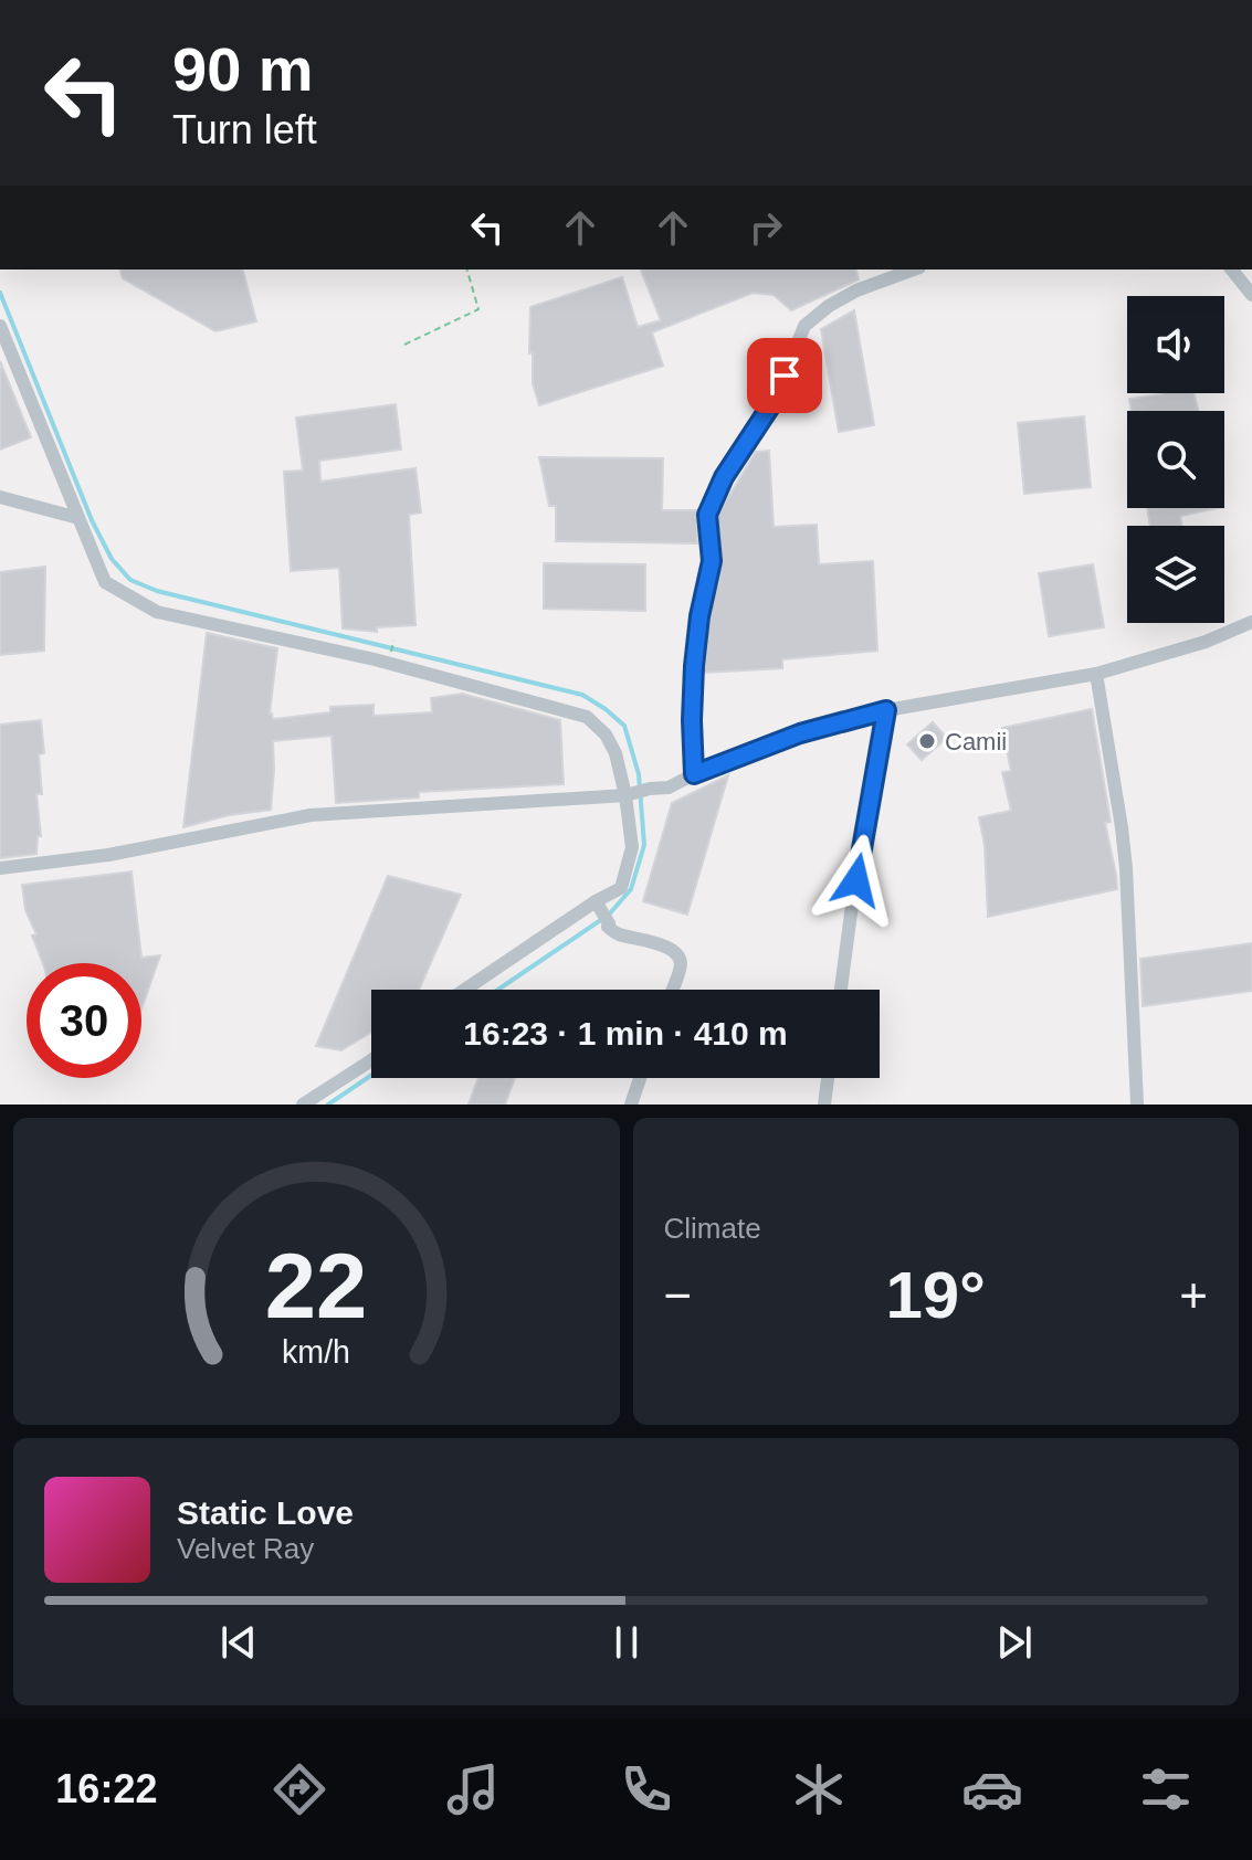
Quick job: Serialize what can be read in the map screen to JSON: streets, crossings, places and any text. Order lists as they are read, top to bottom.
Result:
{
  "places": ["Camii"],
  "page": {
    "turn": ["90 m", "Turn left"],
    "limit": "30",
    "trip": "16:23 · 1 min · 410 m",
    "tile": "Climate",
    "heat": ["−", "19°", "+"],
    "song": ["Static Love", "Velvet Ray"],
    "tabs": "16:22",
    "gauge": ["22", "km/h"]
  }
}
